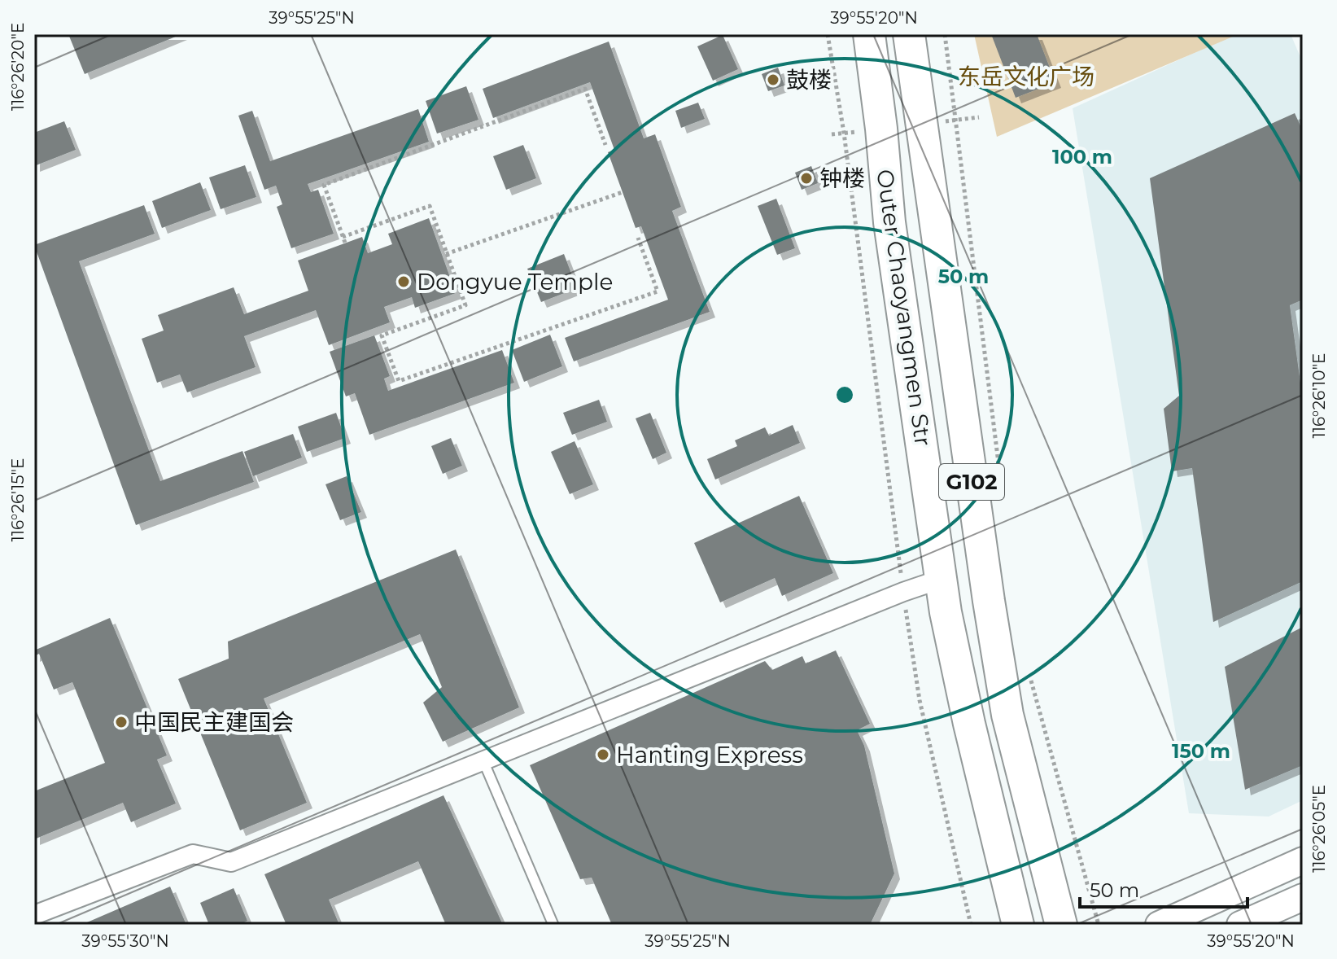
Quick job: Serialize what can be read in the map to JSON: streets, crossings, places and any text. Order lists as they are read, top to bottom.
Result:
{
  "streets": {
    "highway": ["Outer Chaoyangmen Str", "G102"]
  },
  "parks": ["东岳文化广场"],
  "places": [
    "鼓楼",
    "钟楼",
    "Dongyue Temple",
    "中国民主建国会",
    "Hanting Express"
  ],
  "scale_bar": "50 m",
  "coordinates": [
    "39°55'25\"N",
    "39°55'20\"N",
    "116°26'20\"E",
    "116°26'10\"E",
    "116°26'15\"E",
    "116°26'05\"E",
    "39°55'30\"N"
  ],
  "rings": ["100 m", "50 m", "150 m"]
}
